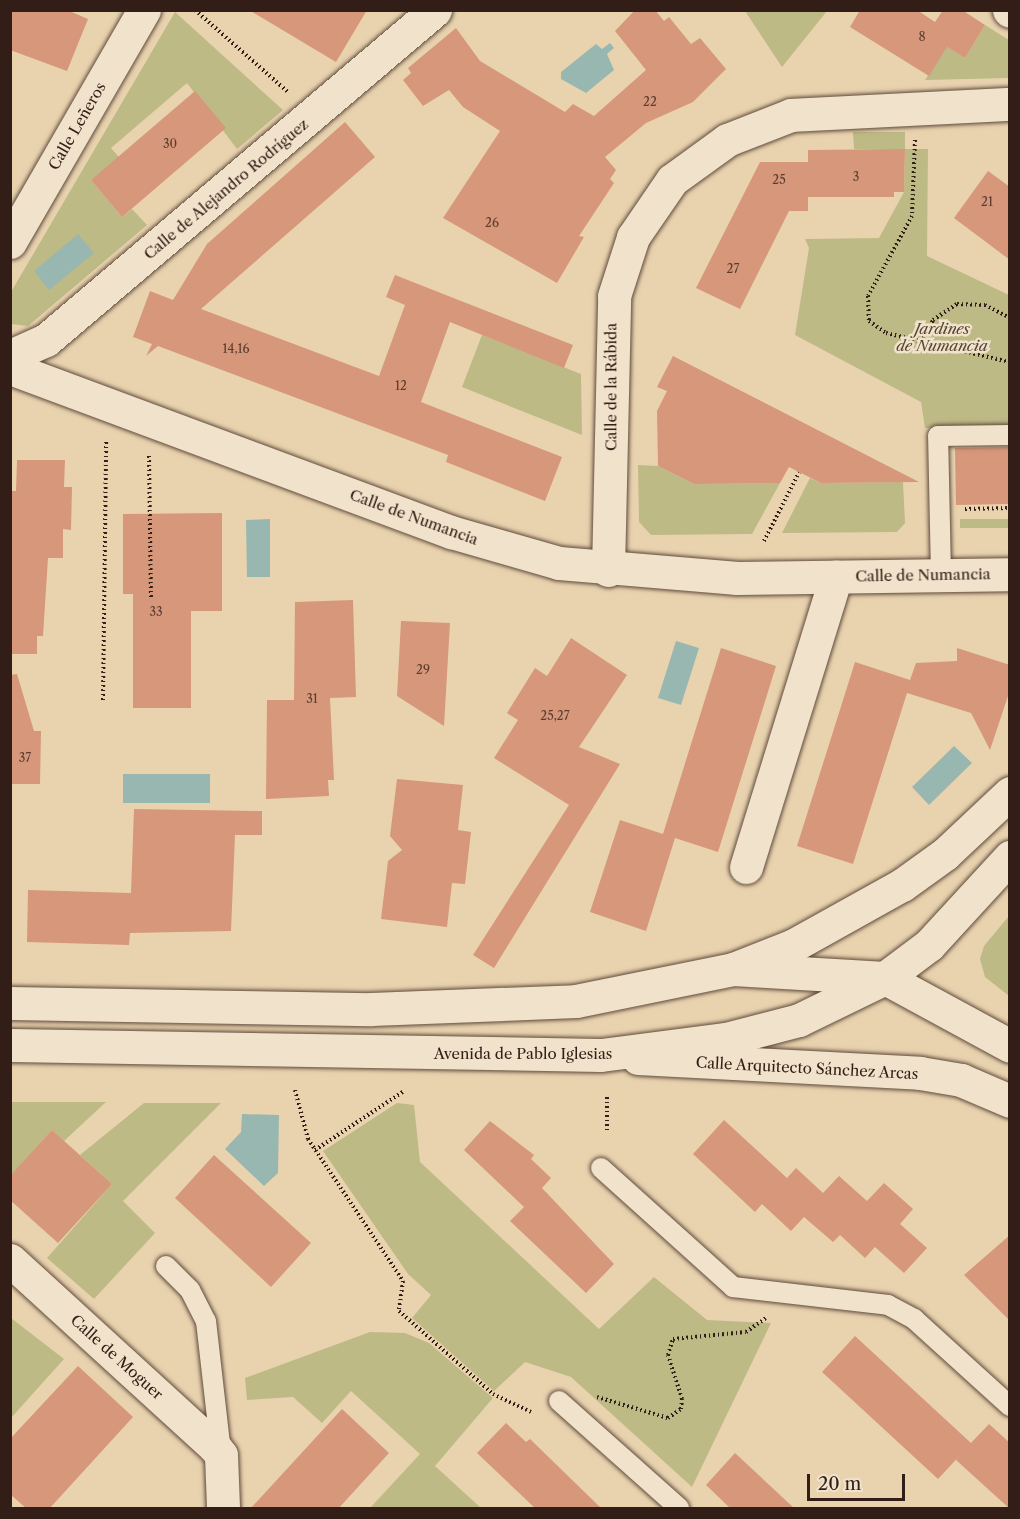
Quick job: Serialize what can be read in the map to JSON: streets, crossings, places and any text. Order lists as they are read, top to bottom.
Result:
{
  "streets": {
    "street": [
      "Calle Leñeros",
      "Calle de Alejandro Rodríguez",
      "Calle de la Rábida",
      "Calle de Numancia",
      "Avenida de Pablo Iglesias",
      "Calle Arquitecto Sánchez Arcas",
      "Calle de Moguer"
    ]
  },
  "crossings": [
    ["Calle de la Rábida", "Calle de Numancia"],
    ["Avenida de Pablo Iglesias", "Calle Arquitecto Sánchez Arcas"]
  ],
  "parks": ["Jardines de Numancia"],
  "house_numbers": [
    "8",
    "22",
    "30",
    "3",
    "25",
    "21",
    "26",
    "27",
    "14,16",
    "12",
    "33",
    "29",
    "31",
    "25,27",
    "37"
  ],
  "scale_bar": "20 m"
}
